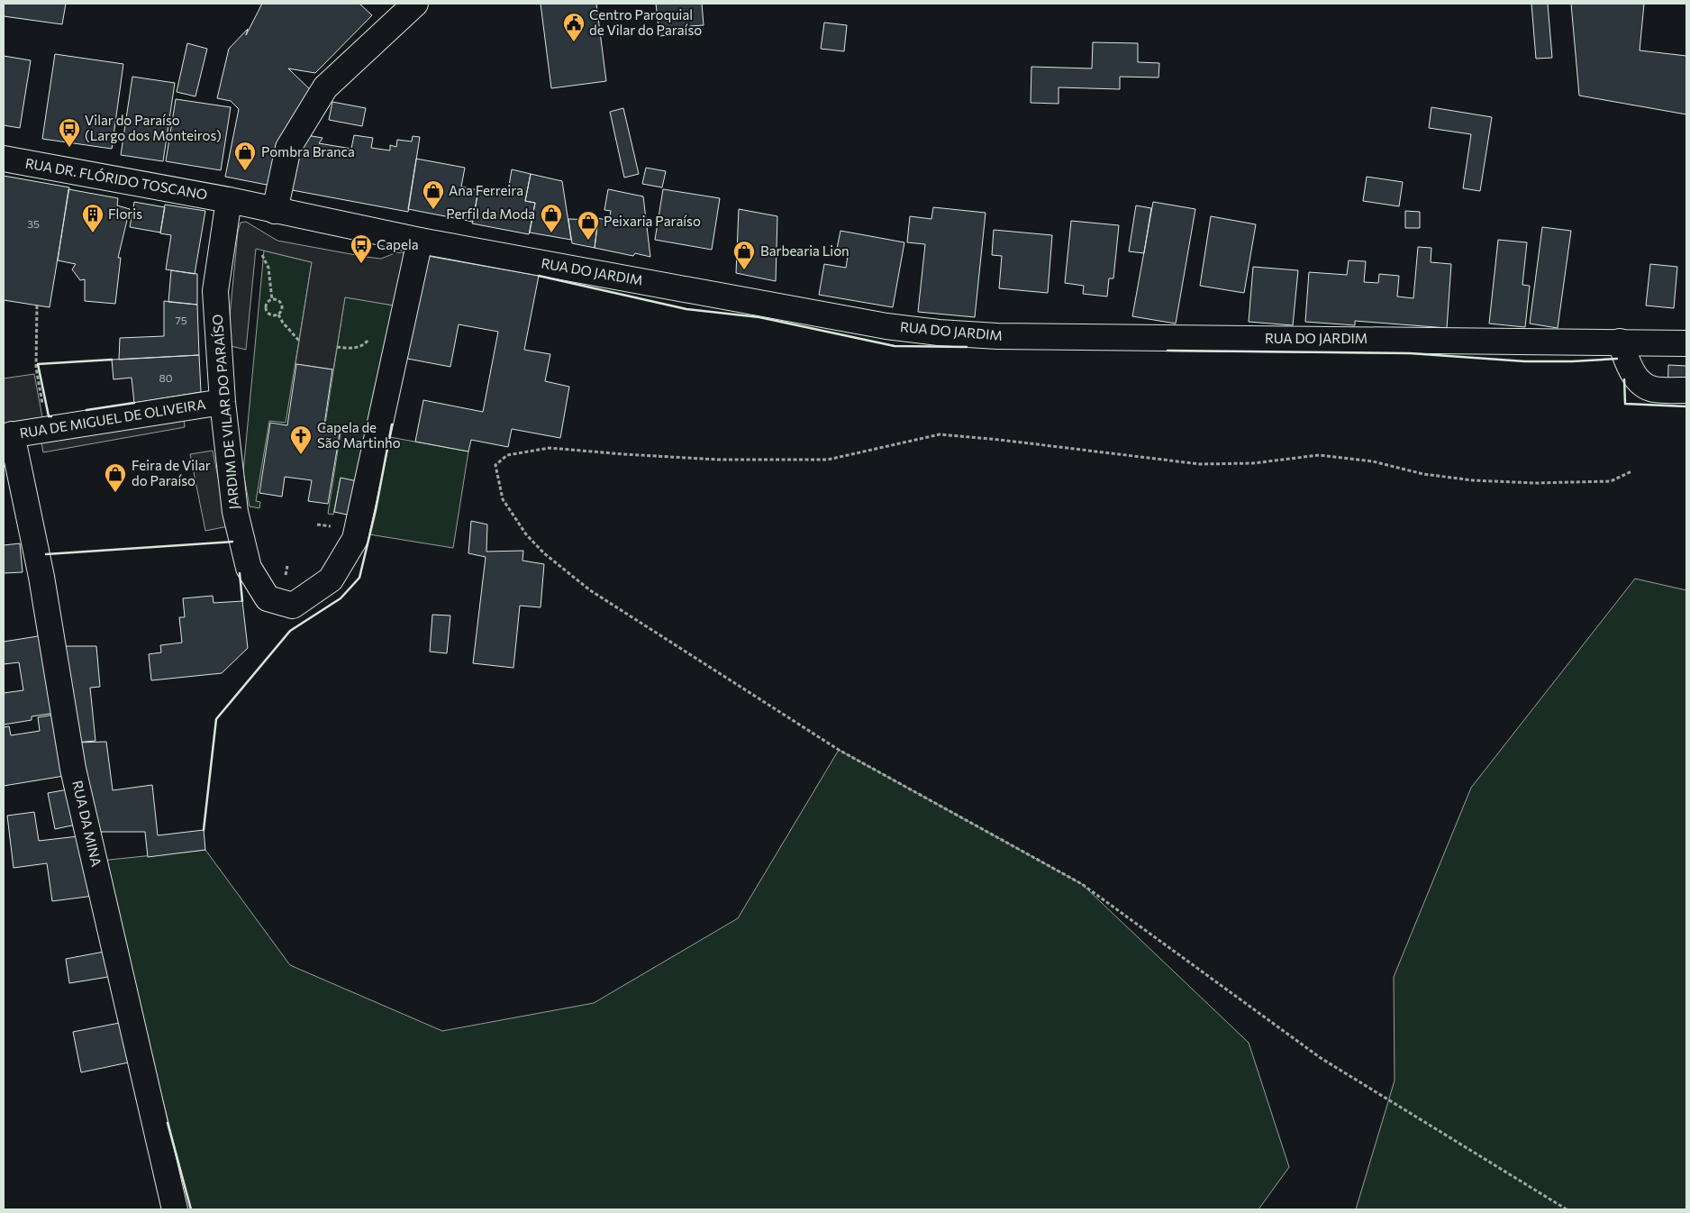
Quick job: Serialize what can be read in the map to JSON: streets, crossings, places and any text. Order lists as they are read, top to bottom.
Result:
{
  "streets": {
    "street": [
      "RUA DR. FLÓRIDO TOSCANO",
      "RUA DO JARDIM",
      "JARDIM DE VILAR DO PARAÍSO",
      "RUA DE MIGUEL DE OLIVEIRA",
      "RUA DA MINA"
    ]
  },
  "crossings": [
    ["RUA DR. FLÓRIDO TOSCANO", "RUA DO JARDIM"],
    ["RUA DR. FLÓRIDO TOSCANO", "JARDIM DE VILAR DO PARAÍSO"],
    ["RUA DO JARDIM", "JARDIM DE VILAR DO PARAÍSO"],
    ["JARDIM DE VILAR DO PARAÍSO", "RUA DE MIGUEL DE OLIVEIRA"],
    ["RUA DE MIGUEL DE OLIVEIRA", "RUA DA MINA"]
  ],
  "places": {
    "public building": ["Centro Paroquial de Vilar do Paraíso"],
    "bus stop": ["Vilar do Paraíso (Largo dos Monteiros)", "Capela"],
    "shop": [
      "Pombra Branca",
      "Ana Ferreira",
      "Perfil da Moda",
      "Peixaria Paraíso",
      "Barbearia Lion",
      "Feira de Vilar do Paraíso"
    ],
    "building": ["Floris"],
    "church": ["Capela de São Martinho"]
  },
  "house_numbers": ["35", "75", "80"]
}
